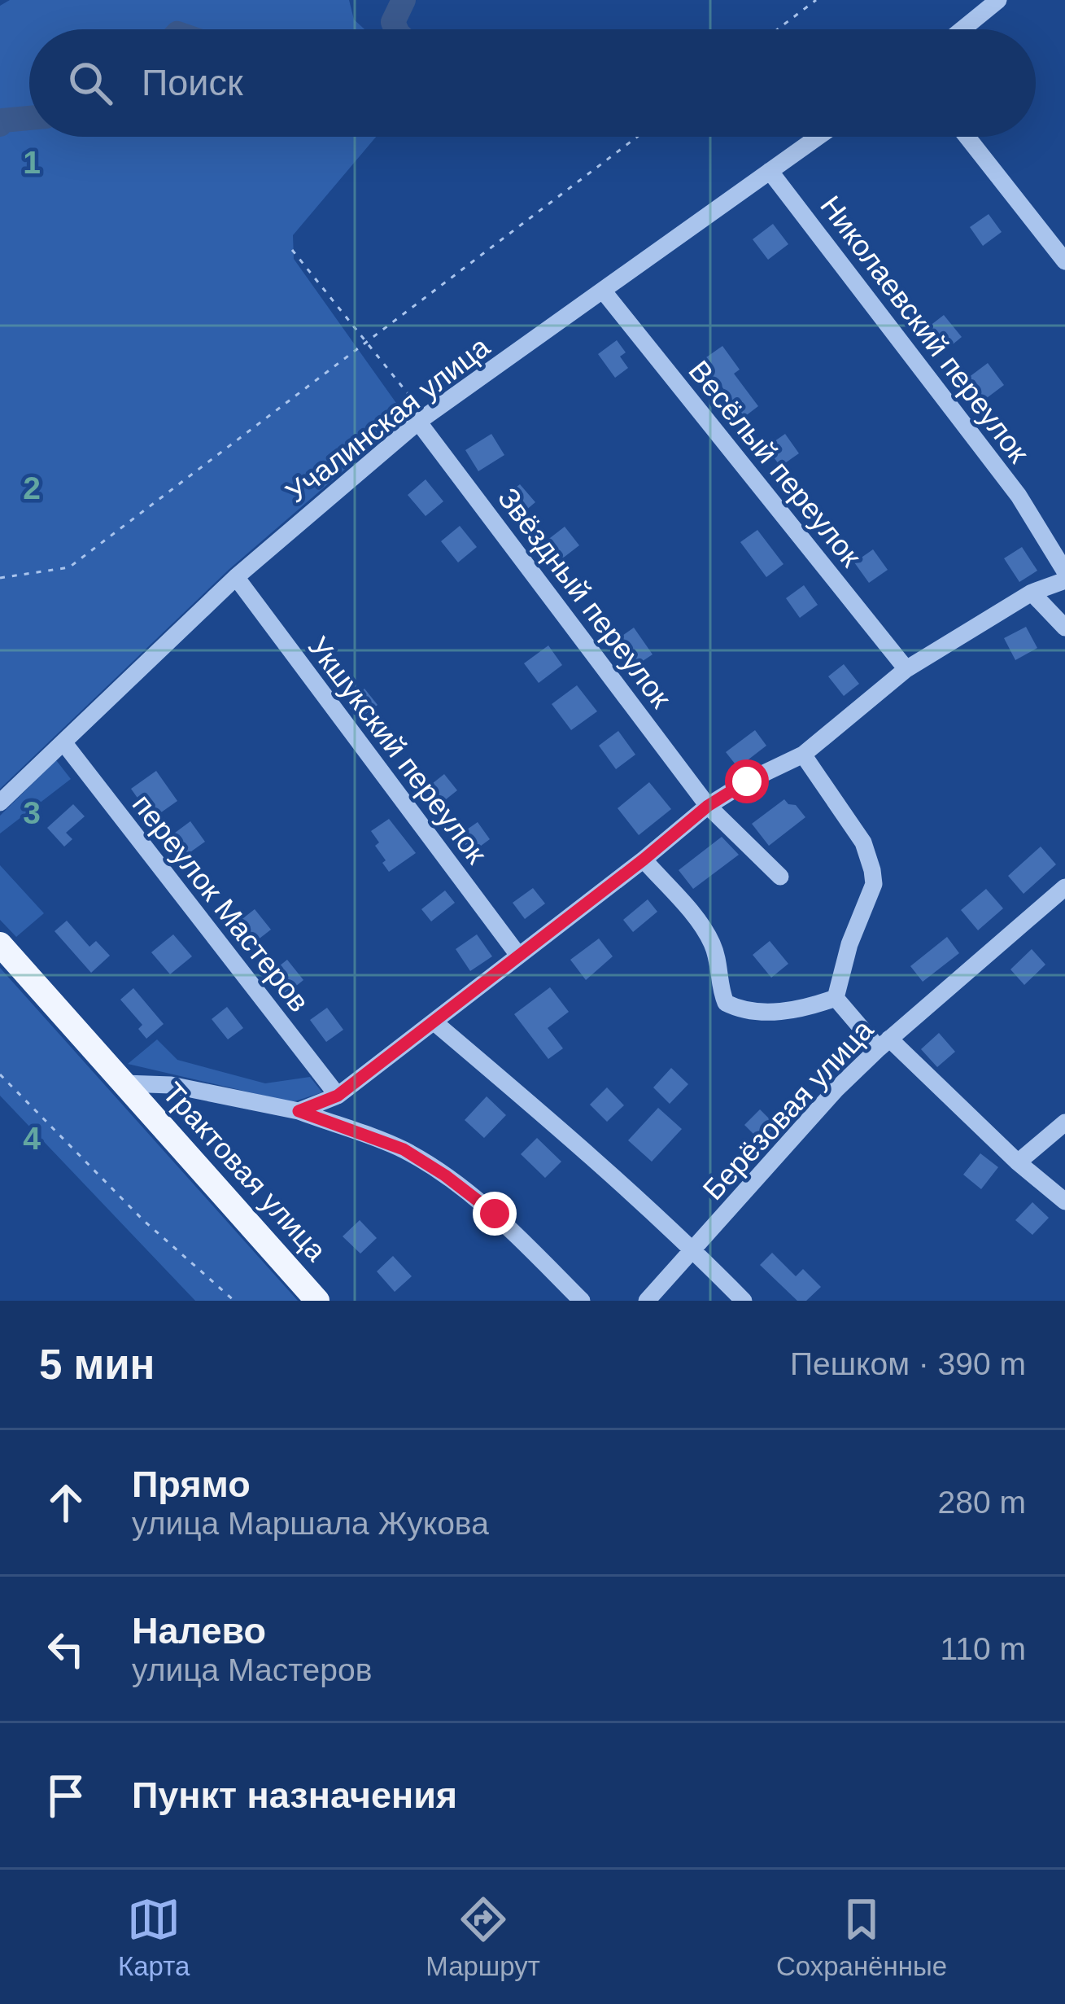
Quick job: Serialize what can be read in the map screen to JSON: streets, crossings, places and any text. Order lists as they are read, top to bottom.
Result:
{
  "streets": {
    "main road": ["Трактовая улица"],
    "street": [
      "Николаевский переулок",
      "Учалинская улица",
      "Весёлый переулок",
      "Звёздный переулок",
      "Укшукский переулок",
      "переулок Мастеров",
      "Берёзовая улица"
    ]
  },
  "crossings": [
    ["Николаевский переулок", "Учалинская улица"],
    ["Учалинская улица", "Весёлый переулок"],
    ["Учалинская улица", "Звёздный переулок"],
    ["Учалинская улица", "Укшукский переулок"],
    ["Учалинская улица", "переулок Мастеров"]
  ],
  "page": {
    "search": "Поиск",
    "heading": ["5 мин", "Пешком · 390 m"],
    "list": [
      ["Прямо", "улица Маршала Жукова", "280 m"],
      ["Налево", "улица Мастеров", "110 m"],
      "Пункт назначения"
    ],
    "nav": ["Карта", "Маршрут", "Сохранённые"]
  },
  "grid": {
    "rows": [
      "1",
      "2",
      "3",
      "4"
    ]
  }
}
